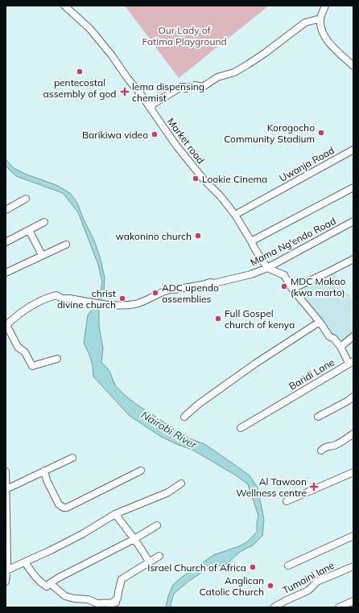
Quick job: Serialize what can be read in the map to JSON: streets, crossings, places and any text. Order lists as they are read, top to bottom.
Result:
{
  "streets": {
    "street": [
      "Market road",
      "Uwanja Road",
      "Mama Ng'endo Road",
      "Baridi Lane",
      "Tumaini lane"
    ]
  },
  "crossings": [
    ["Market road", "Uwanja Road"],
    ["Market road", "Mama Ng'endo Road"]
  ],
  "water": ["Nairobi River"],
  "parks": ["Our Lady of Fatima Playground"],
  "places": {
    "other": [
      "pentecostal assembly of god",
      "Korogocho Community Stadium",
      "Barikiwa video",
      "Lookie Cinema",
      "wakonino church",
      "MDC Makao (kwa marto)",
      "ADC upendo assemblies",
      "christ divine church",
      "Full Gospel church of kenya",
      "Israel Church of Africa",
      "Anglican Catolic Church"
    ],
    "health": ["lema dispensing chemist", "Al Tawoon Wellness centre"]
  }
}
